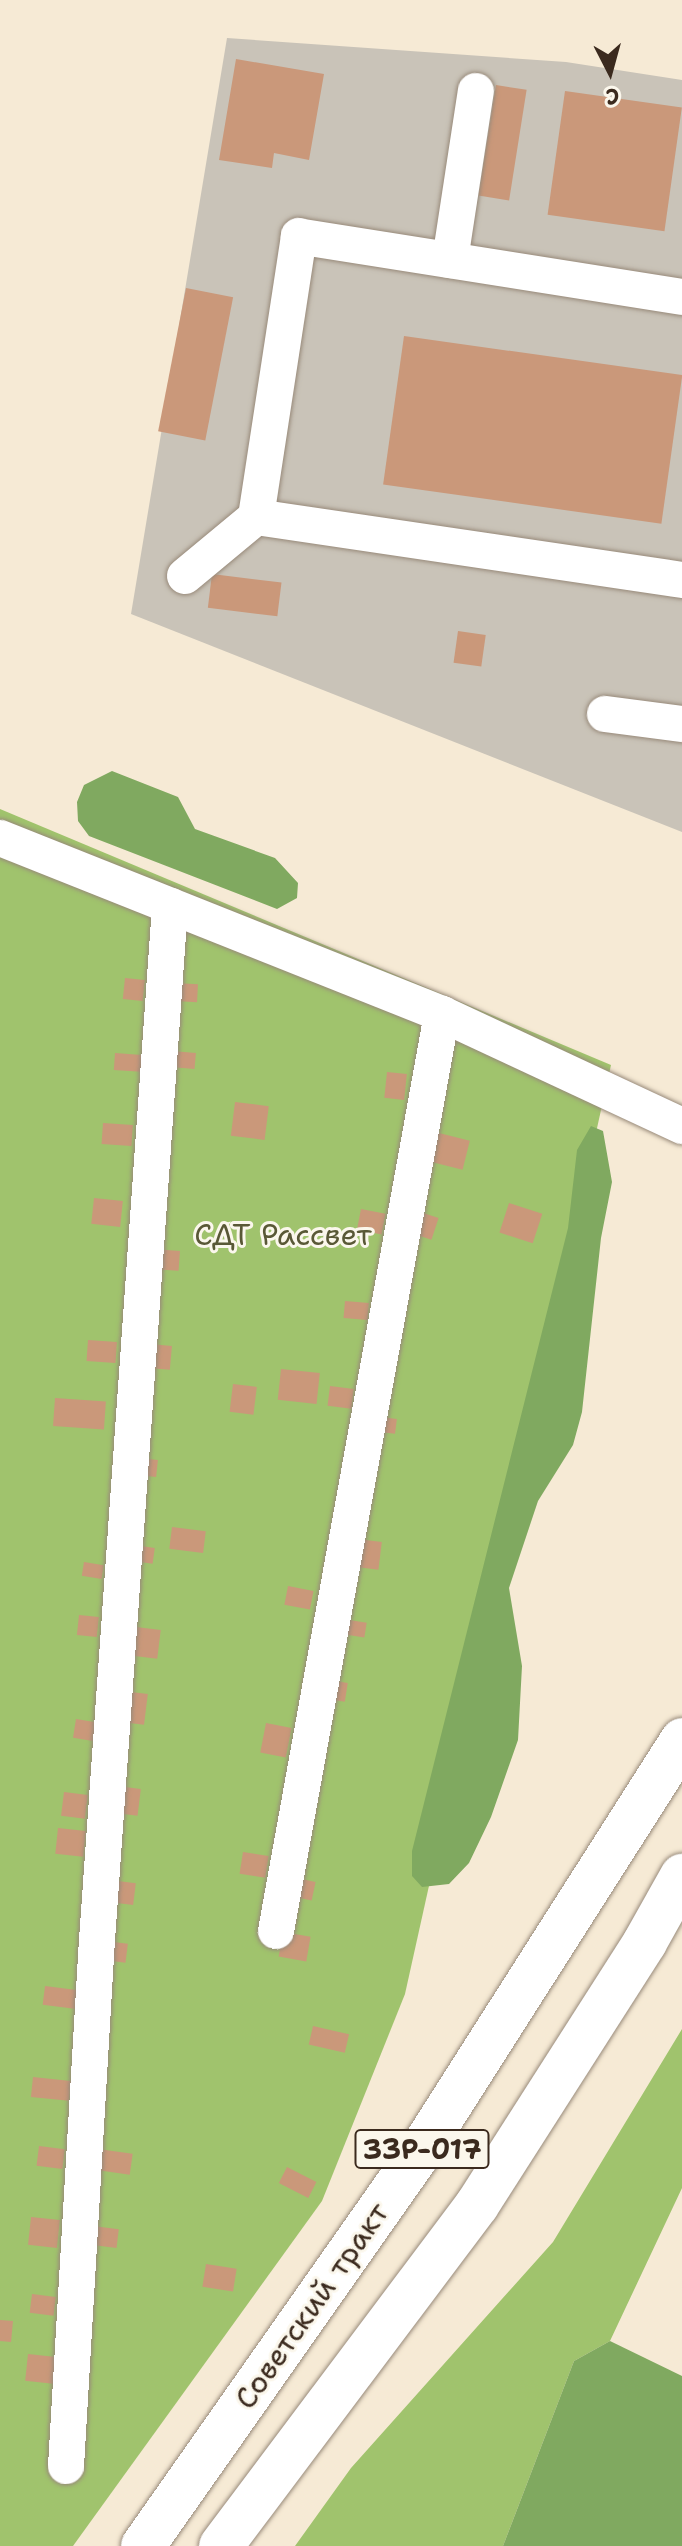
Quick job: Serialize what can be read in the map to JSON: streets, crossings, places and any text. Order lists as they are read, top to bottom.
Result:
{
  "streets": {
    "highway": ["33Р-017", "Советский тракт"]
  },
  "parks": ["СДТ Рассвет"],
  "north": "bottom"
}
